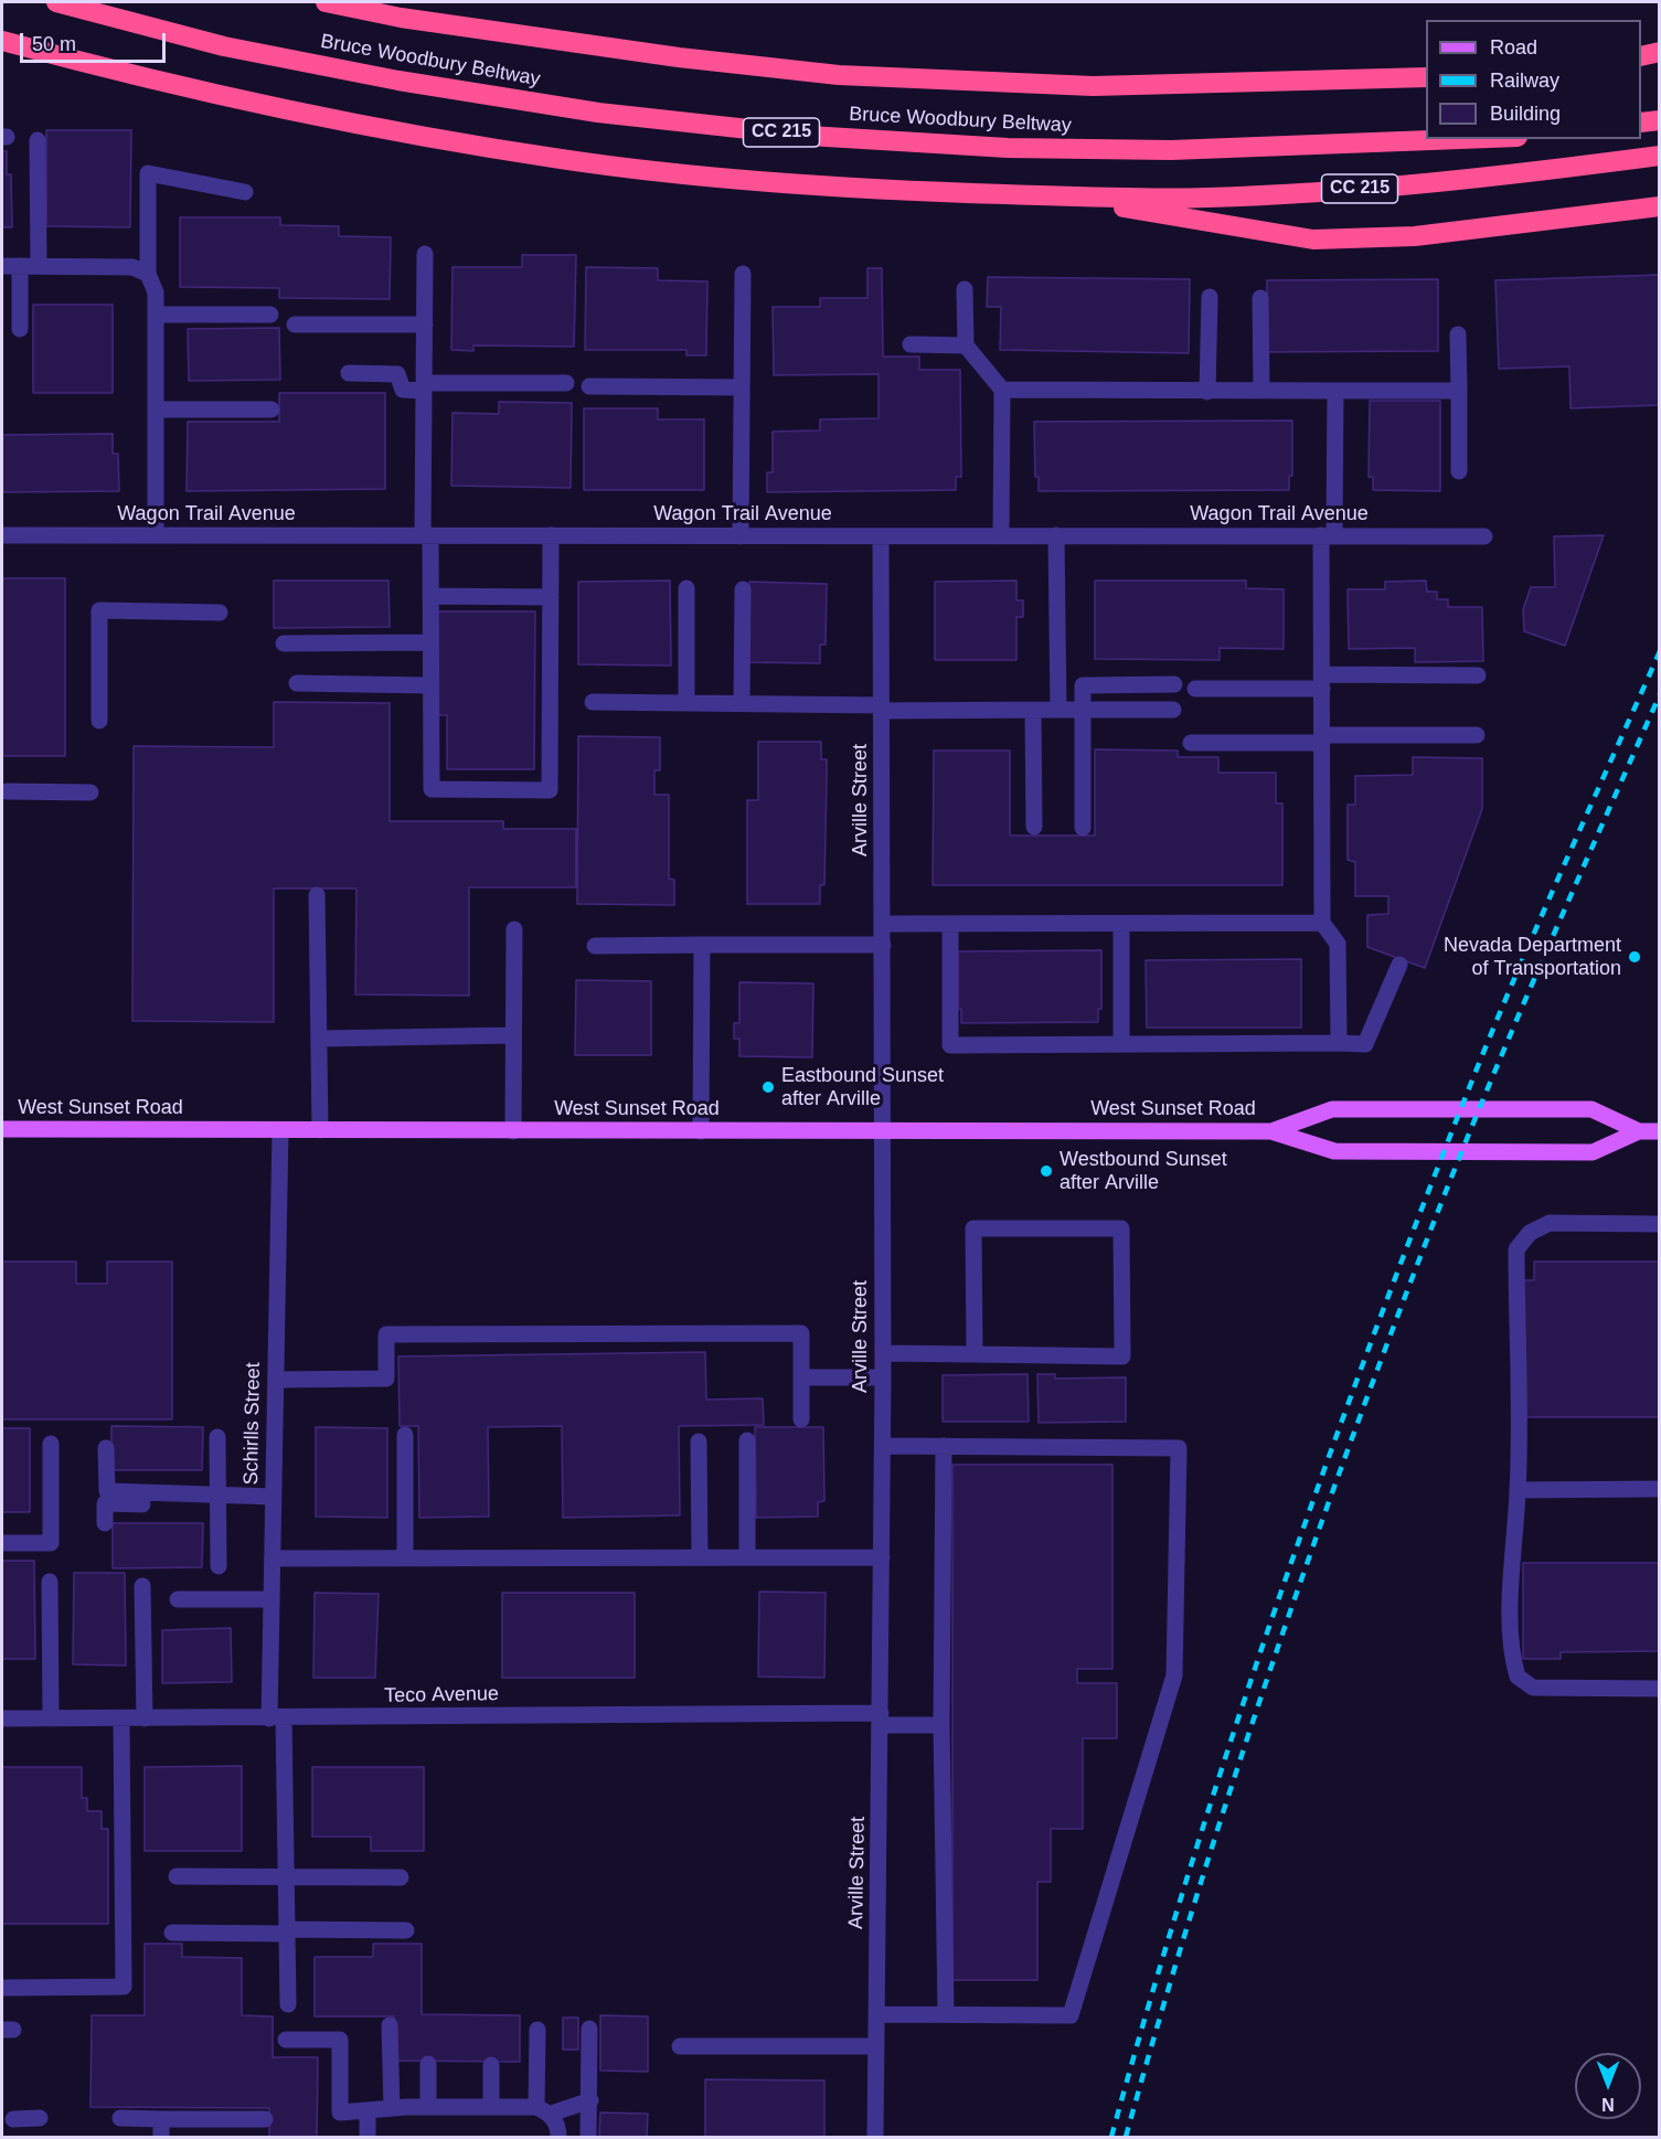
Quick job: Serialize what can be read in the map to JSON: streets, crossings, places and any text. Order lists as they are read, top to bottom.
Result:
{
  "streets": {
    "highway": ["Bruce Woodbury Beltway", "CC 215"],
    "main road": ["West Sunset Road"],
    "street": [
      "Wagon Trail Avenue",
      "Arville Street",
      "Schirlls Street",
      "Teco Avenue"
    ]
  },
  "crossings": [
    ["Wagon Trail Avenue", "Arville Street"],
    ["Arville Street", "West Sunset Road"],
    ["Arville Street", "Teco Avenue"],
    ["West Sunset Road", "Schirlls Street"],
    ["Schirlls Street", "Teco Avenue"]
  ],
  "places": ["Nevada Department of Transportation", "Eastbound Sunset after Arville", "Westbound Sunset after Arville"],
  "legend": ["Road", "Railway", "Building"],
  "scale_bar": "50 m",
  "north": "bottom"
}
